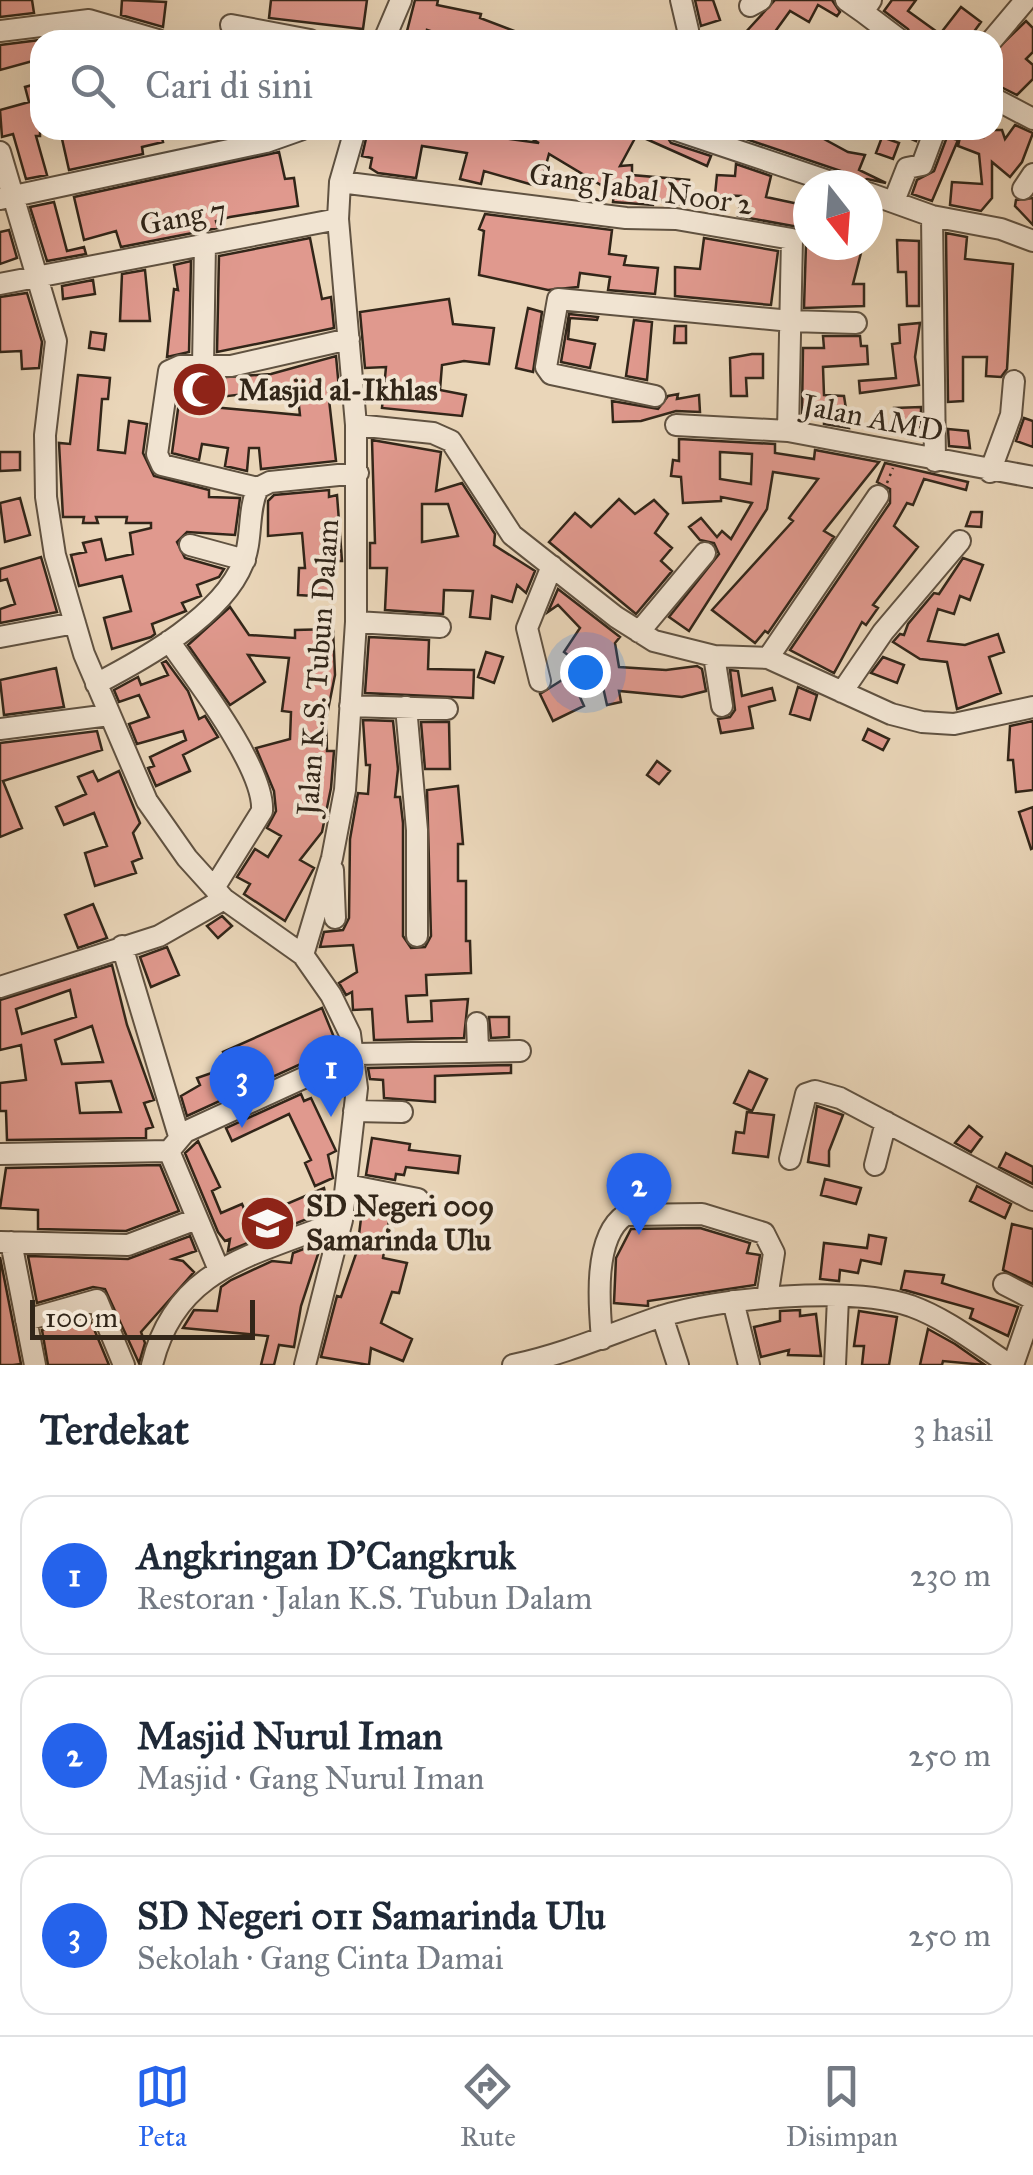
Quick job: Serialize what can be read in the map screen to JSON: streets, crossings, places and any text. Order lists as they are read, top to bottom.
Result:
{
  "streets": {
    "street": [
      "Gang Jabal Noor 2",
      "Gang 7",
      "Jalan AMD",
      "Jalan K.S. Tubun Dalam"
    ]
  },
  "crossings": [
    ["Gang Jabal Noor 2", "Jalan AMD"],
    ["Gang Jabal Noor 2", "Jalan K.S. Tubun Dalam"],
    ["Gang 7", "Jalan K.S. Tubun Dalam"]
  ],
  "places": {
    "mosque": ["Masjid al-Ikhlas"],
    "school or university": ["SD Negeri 009 Samarinda Ulu"]
  },
  "scale_bar": "100 m",
  "north": "bottom",
  "page": {
    "search": "Cari di sini",
    "pins": ["1", "3", "2"],
    "scale": "100 m",
    "heading": ["Terdekat", "3 hasil"],
    "list": [
      {
        "mark": "1",
        "name": "Angkringan D'Cangkruk",
        "note": "Restoran · Jalan K.S. Tubun Dalam",
        "value": "230 m"
      },
      {
        "mark": "2",
        "name": "Masjid Nurul Iman",
        "note": "Masjid · Gang Nurul Iman",
        "value": "250 m"
      },
      {
        "mark": "3",
        "name": "SD Negeri 011 Samarinda Ulu",
        "note": "Sekolah · Gang Cinta Damai",
        "value": "250 m"
      }
    ],
    "nav": ["Peta", "Rute", "Disimpan"]
  }
}
